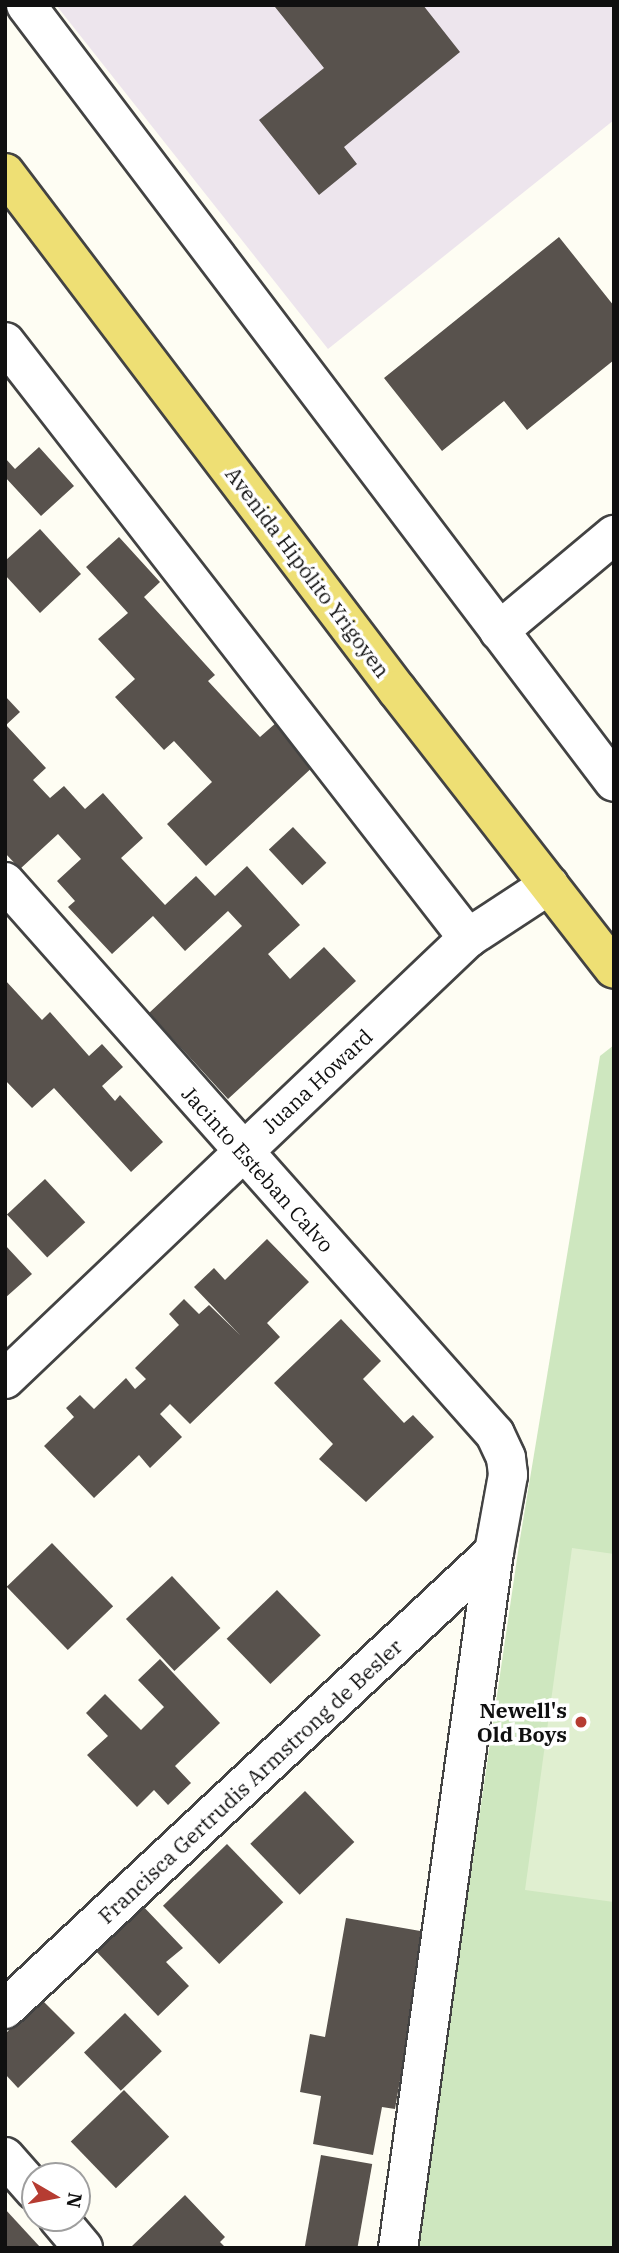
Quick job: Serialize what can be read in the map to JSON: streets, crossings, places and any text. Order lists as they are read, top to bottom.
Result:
{
  "streets": {
    "main road": ["Avenida Hipólito Yrigoyen"],
    "street": ["Juana Howard", "Jacinto Esteban Calvo", "Francisca Gertrudis Armstrong de Besler"]
  },
  "crossings": [
    ["Avenida Hipólito Yrigoyen", "Juana Howard"],
    ["Juana Howard", "Jacinto Esteban Calvo"],
    ["Jacinto Esteban Calvo", "Francisca Gertrudis Armstrong de Besler"]
  ],
  "places": ["Newell's Old Boys"],
  "north": "right"
}
